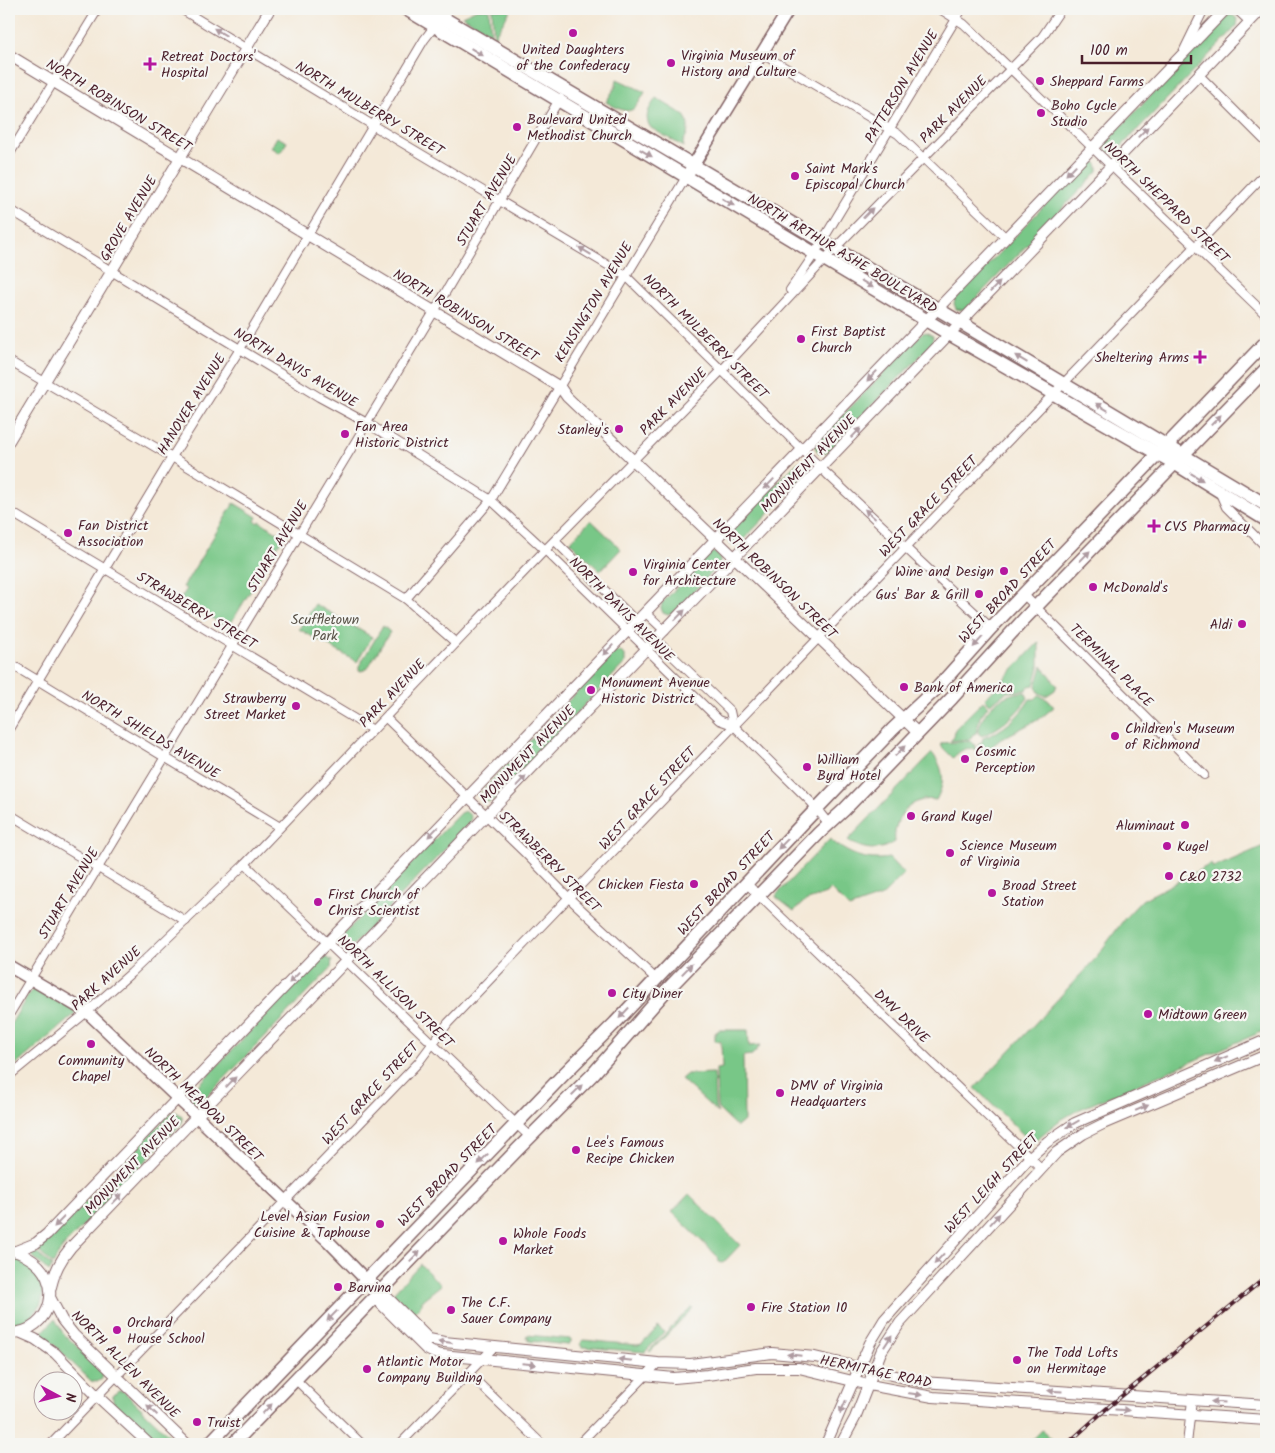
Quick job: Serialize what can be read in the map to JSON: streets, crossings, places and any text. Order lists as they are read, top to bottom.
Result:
{
  "streets": {
    "main road": [
      "NORTH ARTHUR ASHE BOULEVARD",
      "KENSINGTON AVENUE",
      "WEST BROAD STREET",
      "NORTH MEADOW STREET"
    ],
    "street": [
      "PATTERSON AVENUE",
      "NORTH ROBINSON STREET",
      "NORTH MULBERRY STREET",
      "PARK AVENUE",
      "STUART AVENUE",
      "NORTH SHEPPARD STREET",
      "GROVE AVENUE",
      "NORTH DAVIS AVENUE",
      "HANOVER AVENUE",
      "MONUMENT AVENUE",
      "WEST GRACE STREET",
      "STRAWBERRY STREET",
      "TERMINAL PLACE",
      "NORTH SHIELDS AVENUE",
      "NORTH ALLISON STREET",
      "DMV DRIVE",
      "WEST LEIGH STREET",
      "NORTH ALLEN AVENUE",
      "HERMITAGE ROAD"
    ]
  },
  "crossings": [
    ["PATTERSON AVENUE", "PARK AVENUE"],
    ["PATTERSON AVENUE", "NORTH SHEPPARD STREET"],
    ["PATTERSON AVENUE", "NORTH ARTHUR ASHE BOULEVARD"],
    ["NORTH ROBINSON STREET", "PARK AVENUE"],
    ["NORTH ROBINSON STREET", "STUART AVENUE"],
    ["NORTH ROBINSON STREET", "GROVE AVENUE"],
    ["NORTH ROBINSON STREET", "KENSINGTON AVENUE"],
    ["NORTH ROBINSON STREET", "HANOVER AVENUE"],
    ["NORTH ROBINSON STREET", "MONUMENT AVENUE"],
    ["NORTH ROBINSON STREET", "WEST GRACE STREET"],
    ["NORTH ROBINSON STREET", "WEST BROAD STREET"],
    ["NORTH MULBERRY STREET", "PARK AVENUE"],
    ["NORTH MULBERRY STREET", "STUART AVENUE"],
    ["NORTH MULBERRY STREET", "GROVE AVENUE"],
    ["NORTH MULBERRY STREET", "KENSINGTON AVENUE"],
    ["NORTH MULBERRY STREET", "HANOVER AVENUE"],
    ["NORTH MULBERRY STREET", "MONUMENT AVENUE"],
    ["NORTH MULBERRY STREET", "WEST GRACE STREET"],
    ["NORTH MULBERRY STREET", "WEST BROAD STREET"],
    ["PARK AVENUE", "NORTH SHEPPARD STREET"],
    ["PARK AVENUE", "NORTH ARTHUR ASHE BOULEVARD"],
    ["PARK AVENUE", "NORTH DAVIS AVENUE"],
    ["PARK AVENUE", "STRAWBERRY STREET"],
    ["PARK AVENUE", "NORTH SHIELDS AVENUE"],
    ["PARK AVENUE", "NORTH ALLISON STREET"],
    ["PARK AVENUE", "NORTH MEADOW STREET"],
    ["STUART AVENUE", "NORTH ARTHUR ASHE BOULEVARD"],
    ["STUART AVENUE", "NORTH DAVIS AVENUE"],
    ["STUART AVENUE", "STRAWBERRY STREET"],
    ["STUART AVENUE", "NORTH SHIELDS AVENUE"],
    ["STUART AVENUE", "NORTH MEADOW STREET"],
    ["NORTH SHEPPARD STREET", "MONUMENT AVENUE"],
    ["NORTH SHEPPARD STREET", "WEST GRACE STREET"],
    ["GROVE AVENUE", "NORTH DAVIS AVENUE"],
    ["NORTH ARTHUR ASHE BOULEVARD", "KENSINGTON AVENUE"],
    ["NORTH ARTHUR ASHE BOULEVARD", "HANOVER AVENUE"],
    ["NORTH ARTHUR ASHE BOULEVARD", "MONUMENT AVENUE"],
    ["NORTH ARTHUR ASHE BOULEVARD", "WEST GRACE STREET"],
    ["NORTH ARTHUR ASHE BOULEVARD", "WEST BROAD STREET"],
    ["KENSINGTON AVENUE", "NORTH DAVIS AVENUE"],
    ["NORTH DAVIS AVENUE", "HANOVER AVENUE"],
    ["NORTH DAVIS AVENUE", "MONUMENT AVENUE"],
    ["NORTH DAVIS AVENUE", "WEST GRACE STREET"],
    ["NORTH DAVIS AVENUE", "WEST BROAD STREET"],
    ["HANOVER AVENUE", "STRAWBERRY STREET"],
    ["HANOVER AVENUE", "NORTH SHIELDS AVENUE"],
    ["MONUMENT AVENUE", "STRAWBERRY STREET"],
    ["MONUMENT AVENUE", "NORTH ALLISON STREET"],
    ["MONUMENT AVENUE", "NORTH MEADOW STREET"],
    ["WEST GRACE STREET", "STRAWBERRY STREET"],
    ["WEST GRACE STREET", "NORTH ALLISON STREET"],
    ["WEST GRACE STREET", "NORTH MEADOW STREET"],
    ["WEST GRACE STREET", "NORTH ALLEN AVENUE"],
    ["WEST BROAD STREET", "STRAWBERRY STREET"],
    ["WEST BROAD STREET", "TERMINAL PLACE"],
    ["WEST BROAD STREET", "NORTH ALLISON STREET"],
    ["WEST BROAD STREET", "DMV DRIVE"],
    ["WEST BROAD STREET", "NORTH MEADOW STREET"],
    ["DMV DRIVE", "WEST LEIGH STREET"],
    ["NORTH MEADOW STREET", "HERMITAGE ROAD"],
    ["WEST LEIGH STREET", "HERMITAGE ROAD"]
  ],
  "parks": ["Scuffletown Park"],
  "places": {
    "other": [
      "United Daughters of the Confederacy",
      "Virginia Museum of History and Culture",
      "Sheppard Farms",
      "Boho Cycle Studio",
      "Boulevard United Methodist Church",
      "Saint Mark's Episcopal Church",
      "First Baptist Church",
      "Stanley's",
      "Fan Area Historic District",
      "Fan District Association",
      "Wine and Design",
      "Virginia Center for Architecture",
      "McDonald's",
      "Gus' Bar & Grill",
      "Aldi",
      "Bank of America",
      "Monument Avenue Historic District",
      "Strawberry Street Market",
      "Children's Museum of Richmond",
      "Cosmic Perception",
      "William Byrd Hotel",
      "Grand Kugel",
      "Aluminaut",
      "Kugel",
      "Science Museum of Virginia",
      "C&O 2732",
      "Chicken Fiesta",
      "Broad Street Station",
      "First Church of Christ Scientist",
      "City Diner",
      "Midtown Green",
      "Community Chapel",
      "DMV of Virginia Headquarters",
      "Lee's Famous Recipe Chicken",
      "Level Asian Fusion Cuisine & Taphouse",
      "Whole Foods Market",
      "Barvina",
      "Fire Station 10",
      "The C.F. Sauer Company",
      "Orchard House School",
      "The Todd Lofts on Hermitage",
      "Atlantic Motor Company Building",
      "Truist"
    ],
    "health": ["Retreat Doctors' Hospital", "Sheltering Arms", "CVS Pharmacy"]
  },
  "scale_bar": "100 m",
  "north": "right"
}
